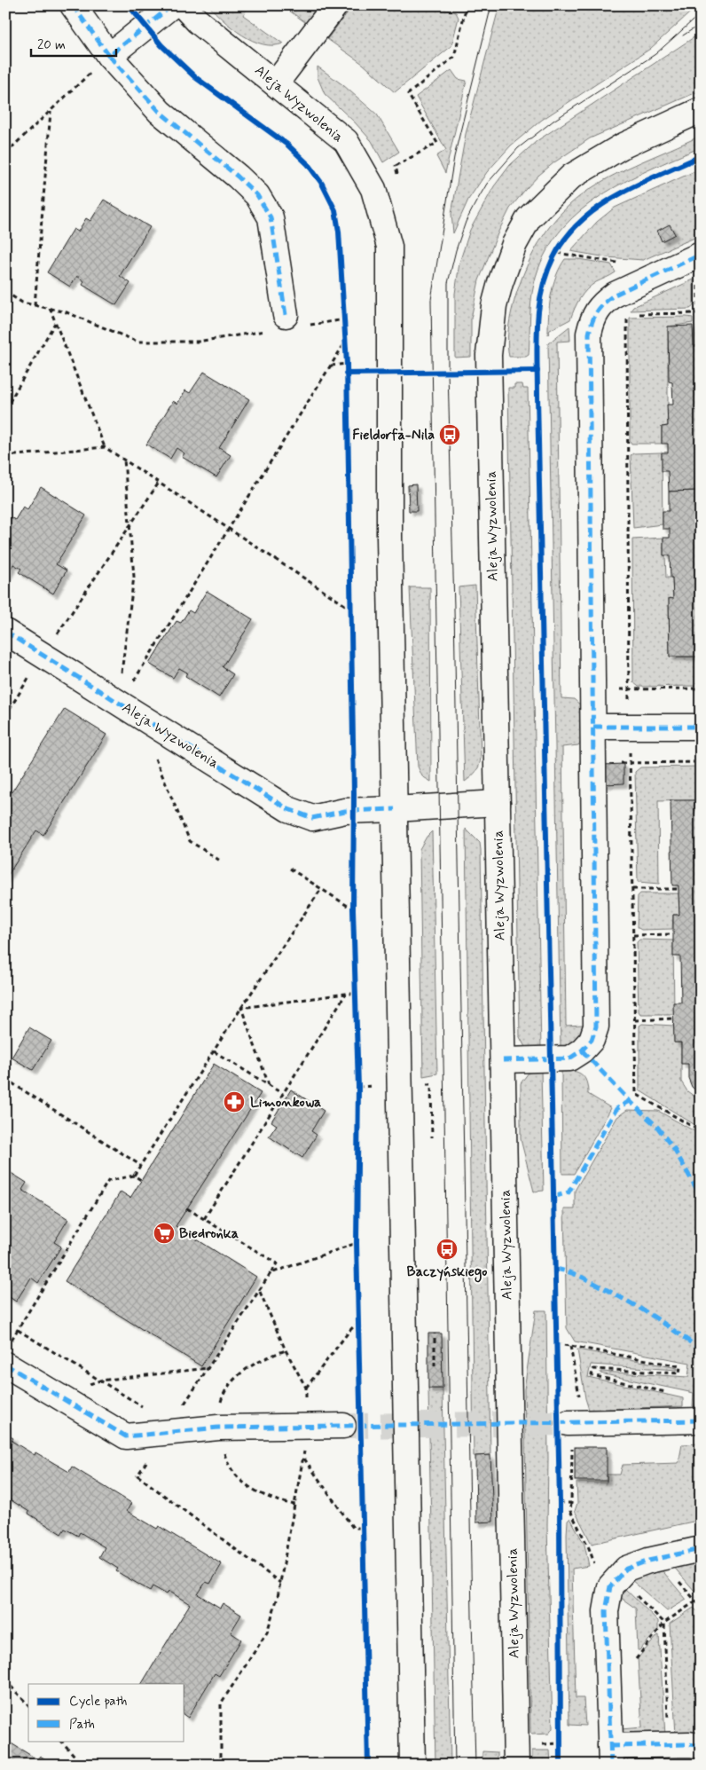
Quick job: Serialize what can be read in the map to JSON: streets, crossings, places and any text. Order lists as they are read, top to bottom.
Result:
{
  "streets": {
    "main road": ["Aleja Wyzwolenia"]
  },
  "places": {
    "bus stop": ["Fieldorfa-Nila", "Baczyńskiego"],
    "pharmacy": ["Limonkowa"],
    "supermarket": ["Biedronka"]
  },
  "legend": ["Cycle path", "Path"],
  "scale_bar": "20 m"
}
